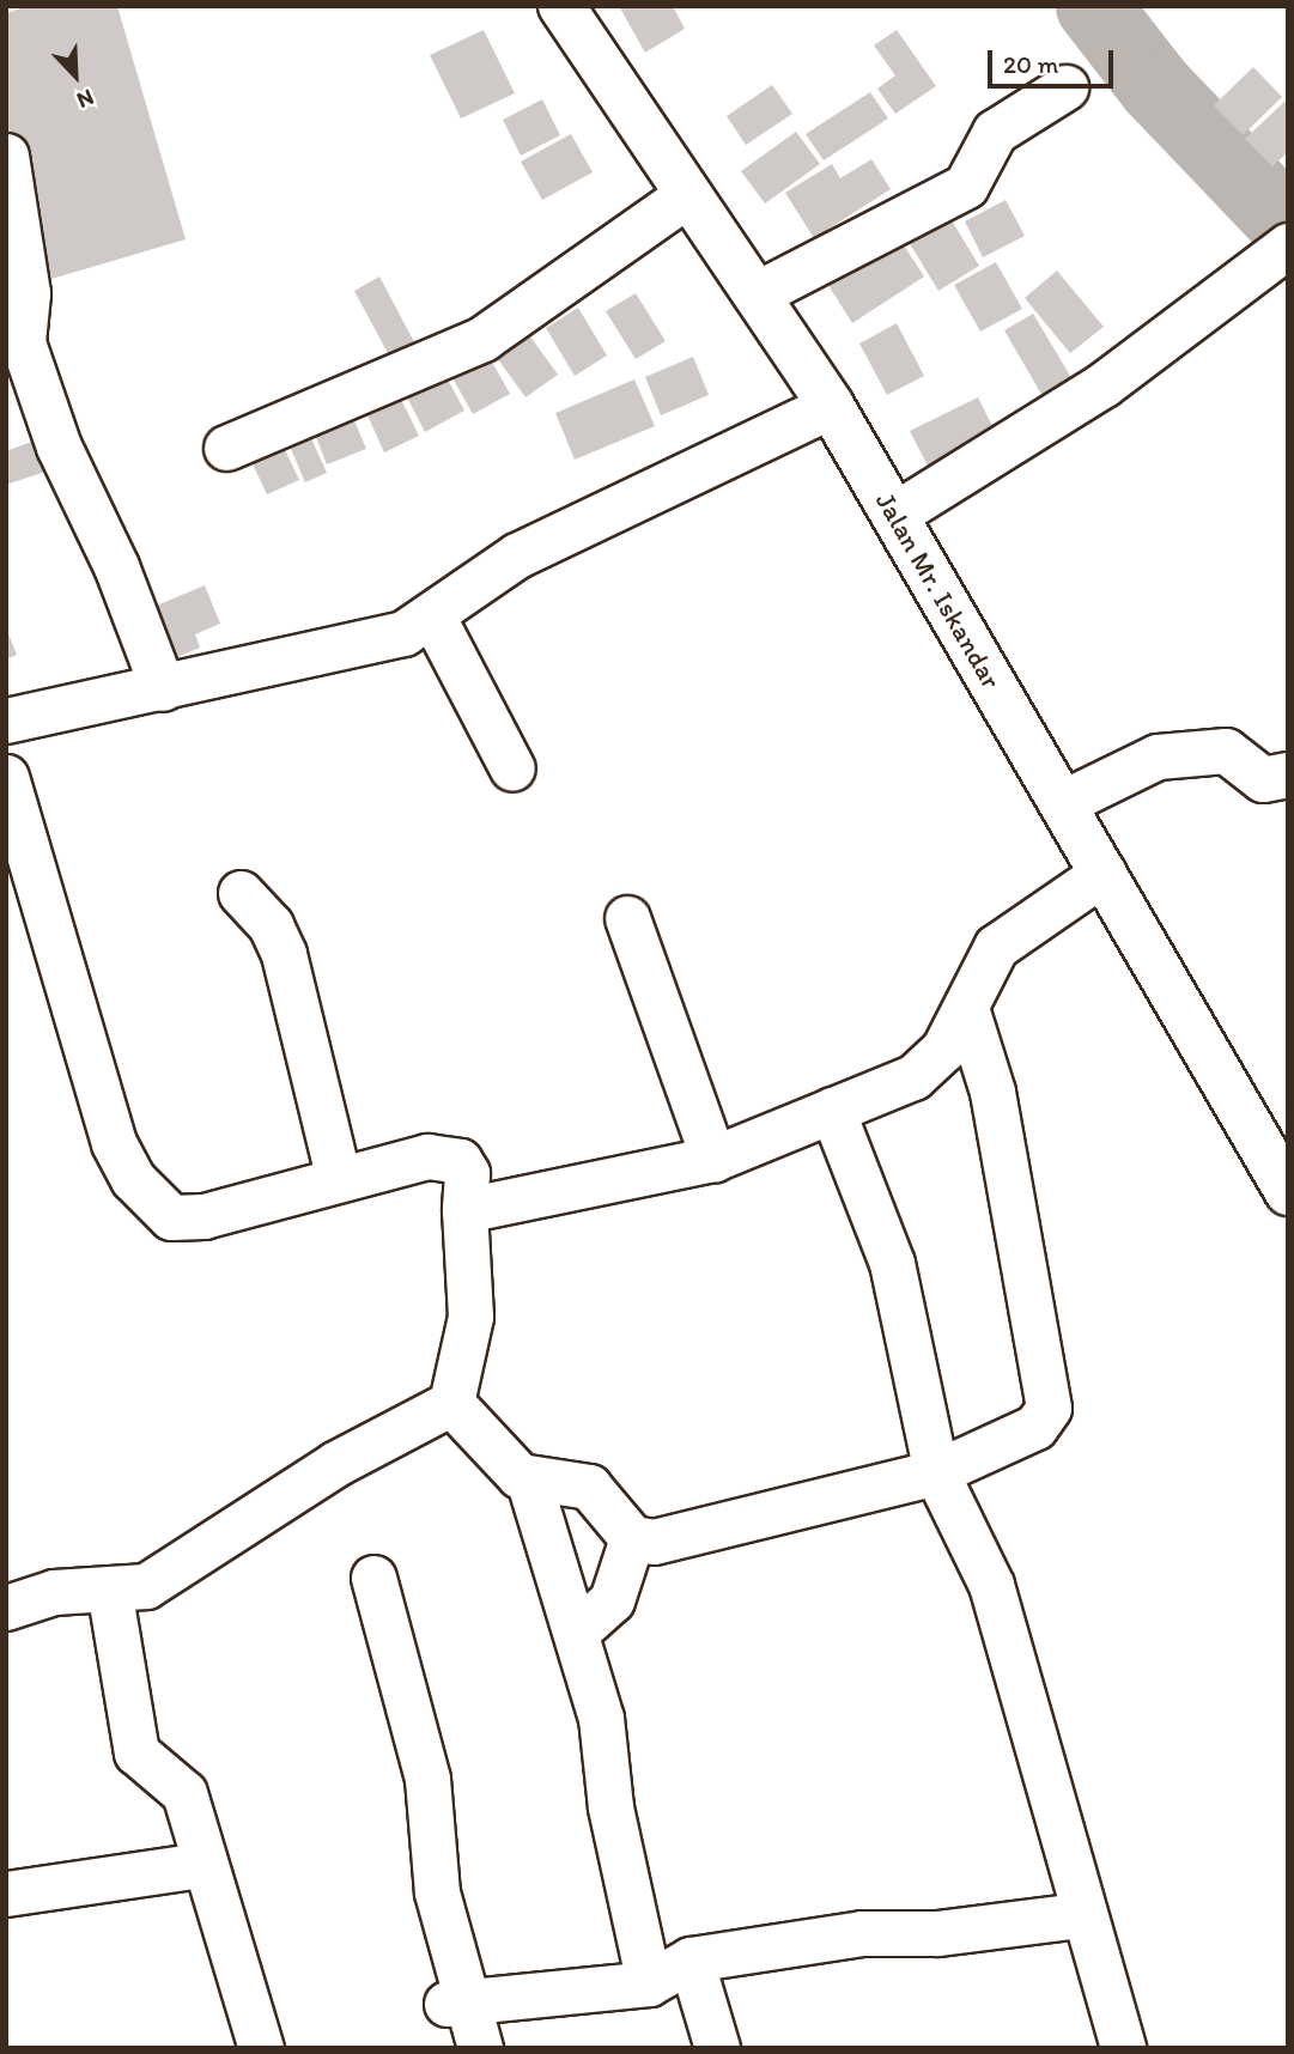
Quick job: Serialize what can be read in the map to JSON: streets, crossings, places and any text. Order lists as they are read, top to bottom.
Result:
{
  "streets": {
    "main road": ["Jalan Mr. Iskandar"]
  },
  "scale_bar": "20 m",
  "north": "bottom right"
}
